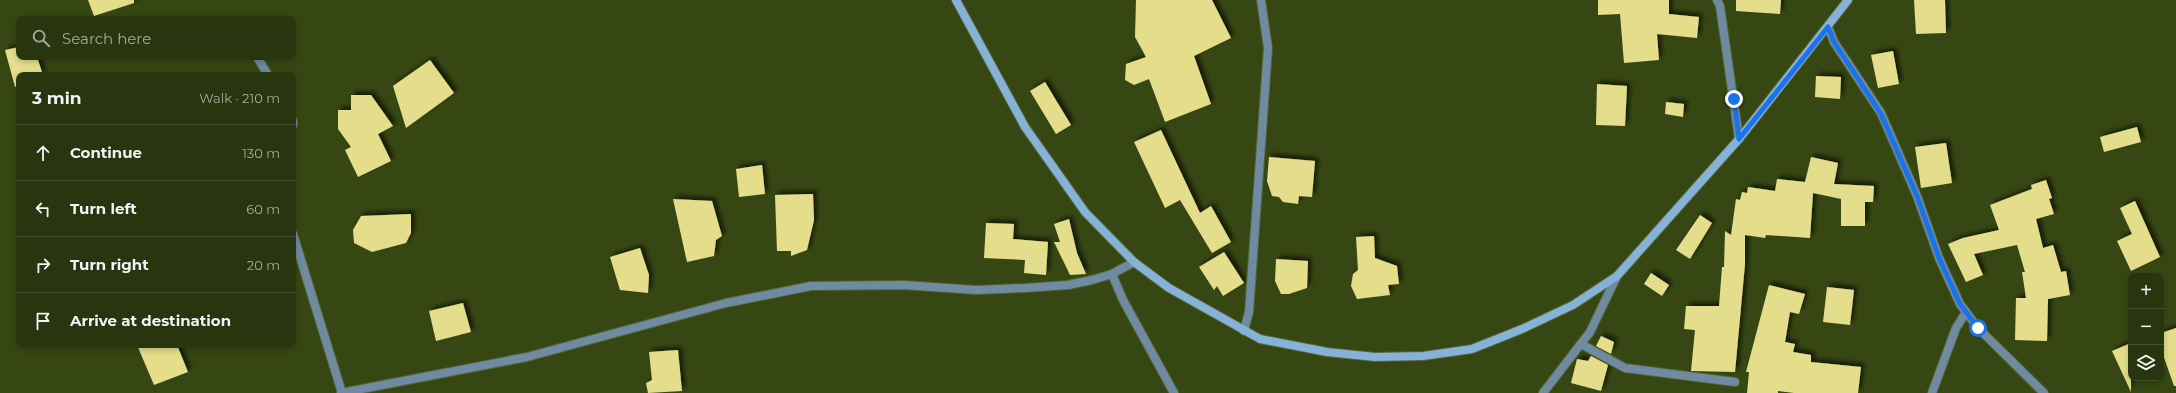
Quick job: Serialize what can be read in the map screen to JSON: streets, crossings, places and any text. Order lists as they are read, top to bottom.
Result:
{
  "page": {
    "search": "Search here",
    "heading": ["3 min", "Walk · 210 m"],
    "list": [
      ["Continue", "130 m"],
      ["Turn left", "60 m"],
      ["Turn right", "20 m"],
      "Arrive at destination"
    ],
    "map_buttons": ["+", "−"]
  }
}
